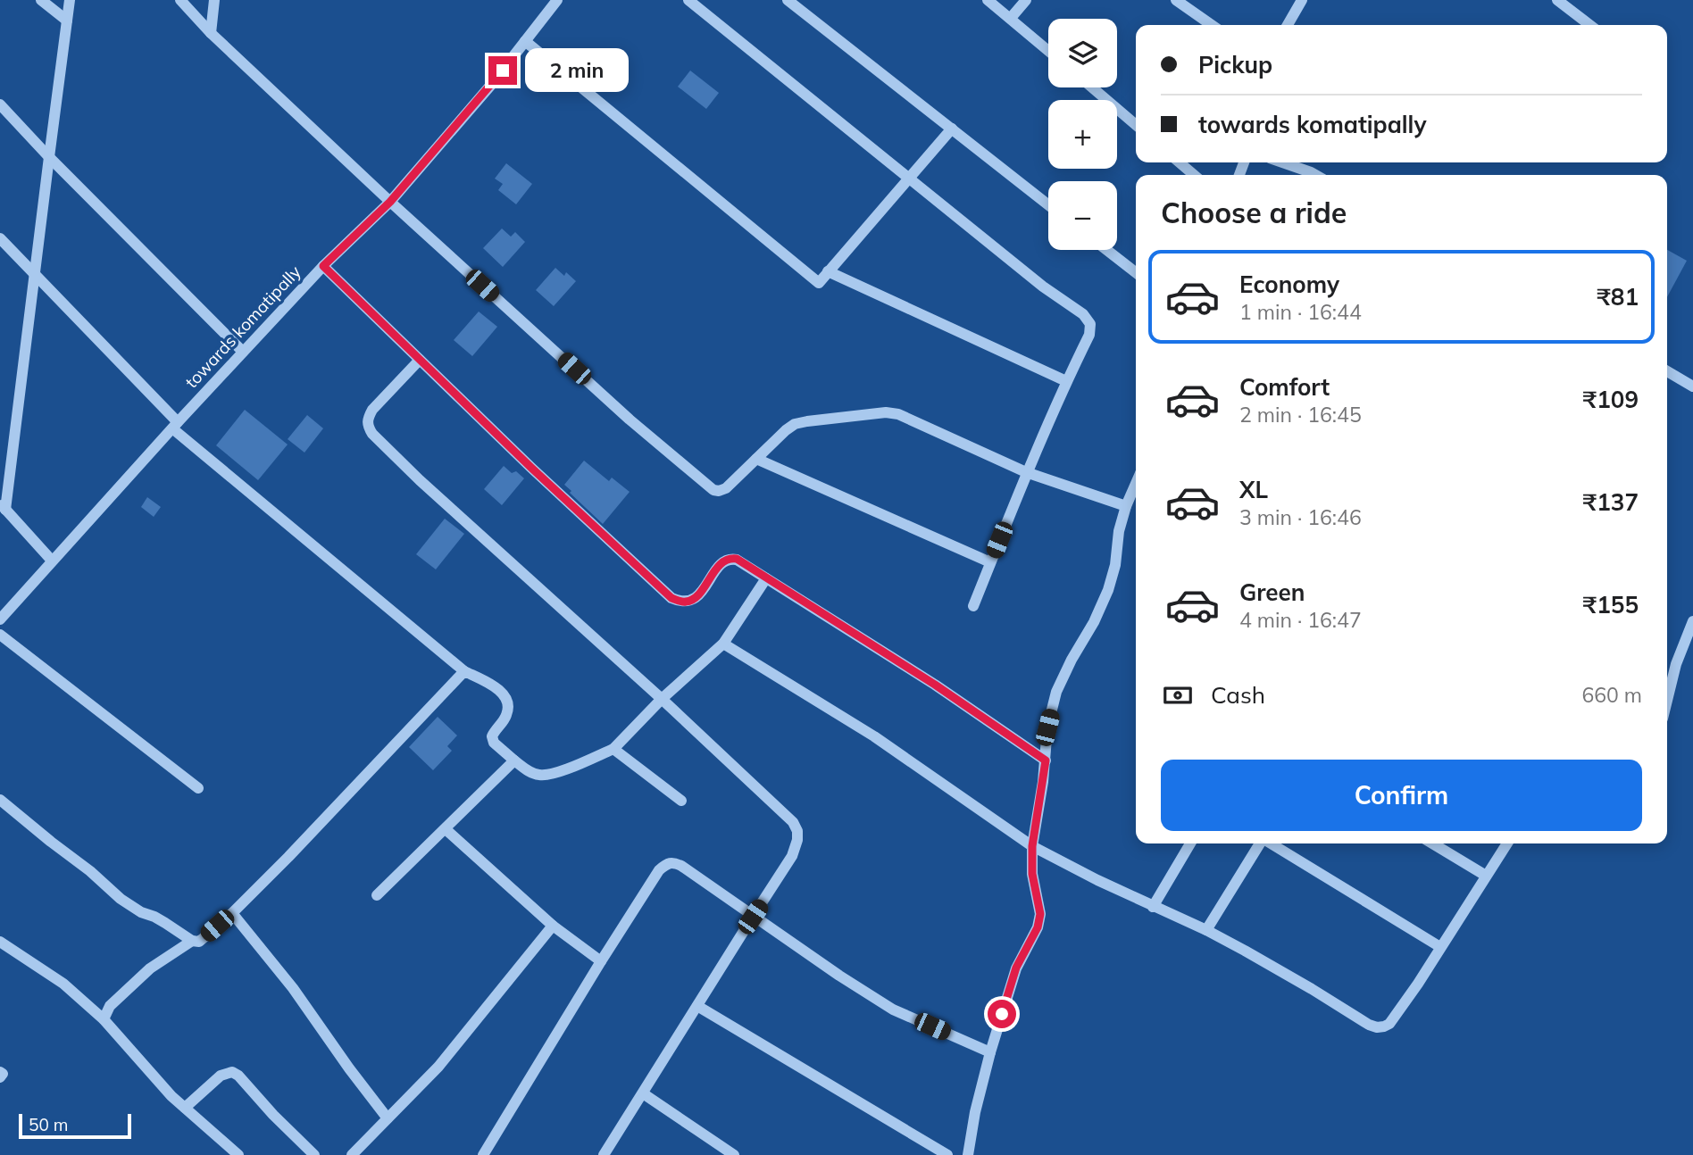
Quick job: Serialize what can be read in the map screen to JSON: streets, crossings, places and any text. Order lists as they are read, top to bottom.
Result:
{
  "streets": {
    "street": ["towards komatipally"]
  },
  "scale_bar": "50 m",
  "page": {
    "map_buttons": ["+", "−"],
    "banner": ["Pickup", "towards komatipally"],
    "bubble": "2 min",
    "heading": "Choose a ride",
    "list": [
      {
        "name": "Economy",
        "note": "1 min · 16:44",
        "value": "₹81"
      },
      {
        "name": "Comfort",
        "note": "2 min · 16:45",
        "value": "₹109"
      },
      {
        "name": "XL",
        "note": "3 min · 16:46",
        "value": "₹137"
      },
      {
        "name": "Green",
        "note": "4 min · 16:47",
        "value": "₹155"
      }
    ],
    "pay": ["Cash", "660 m"],
    "buttons": "Confirm",
    "scale": "50 m"
  }
}
